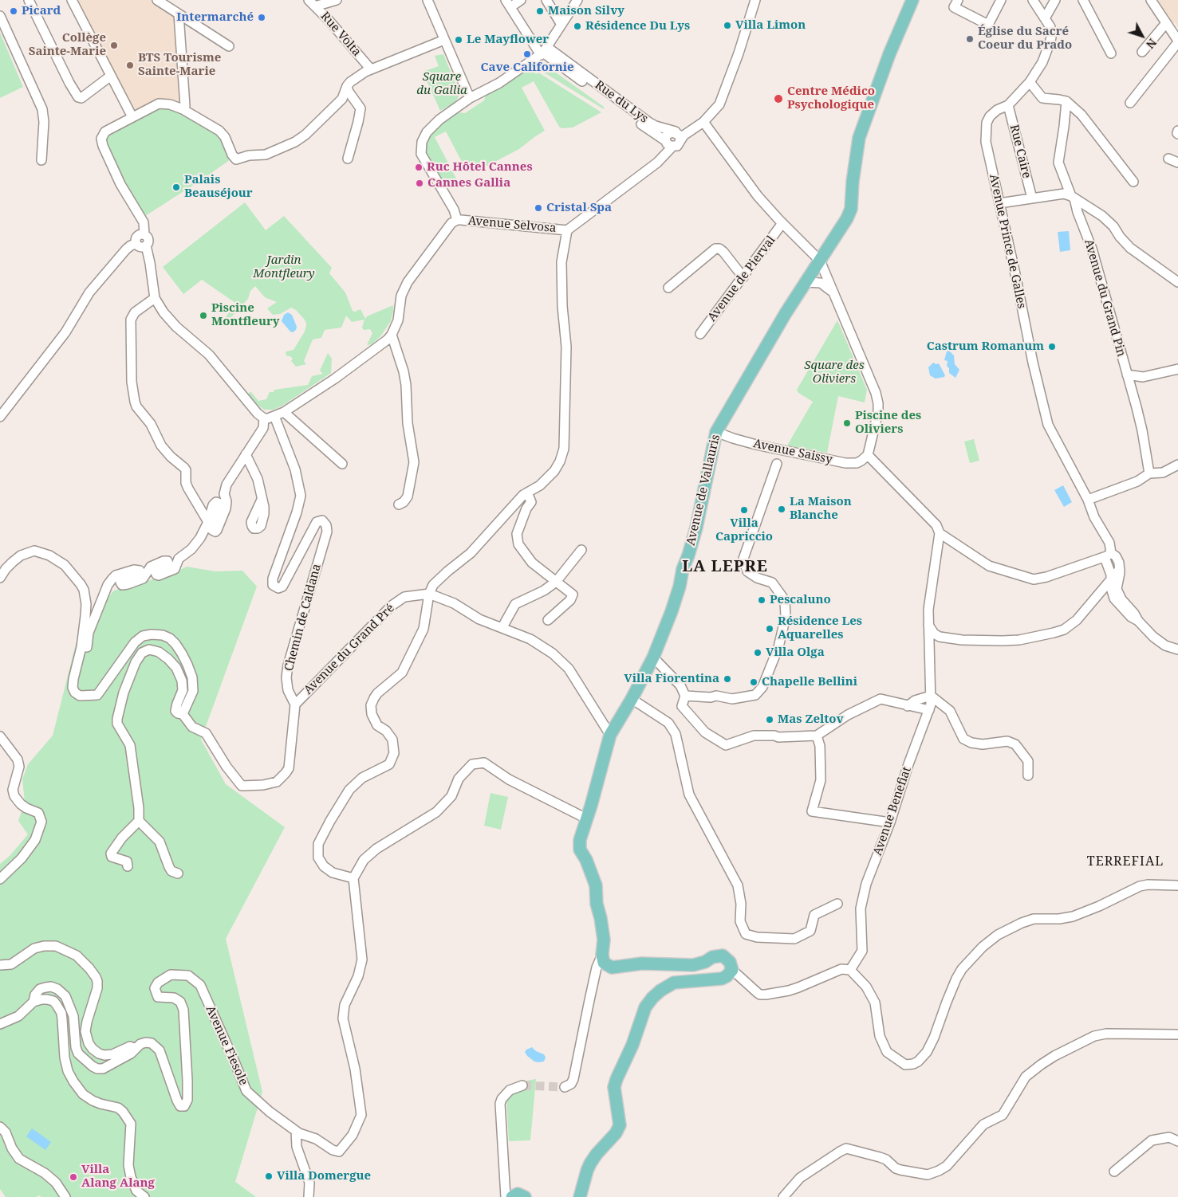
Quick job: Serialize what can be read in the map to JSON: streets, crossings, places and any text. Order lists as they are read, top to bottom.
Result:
{
  "streets": {
    "main road": ["Avenue de Vallauris"],
    "street": [
      "Rue Volta",
      "Rue du Lys",
      "Rue Caire",
      "Avenue Selvosa",
      "Avenue Prince de Galles",
      "Avenue de Pierval",
      "Avenue du Grand Pin",
      "Avenue Saissy",
      "Chemin de Caldana",
      "Avenue du Grand Pré",
      "Avenue Benefiat",
      "Avenue Fiesole"
    ]
  },
  "crossings": [
    ["Rue Caire", "Avenue Prince de Galles"],
    ["Avenue Saissy", "Avenue de Vallauris"],
    ["Chemin de Caldana", "Avenue du Grand Pré"]
  ],
  "districts": ["LA LEPRE", "TERREFIAL"],
  "parks": ["Square du Gallia", "Jardin Montfleury", "Square des Oliviers"],
  "places": [
    "Picard",
    "Maison Silvy",
    "Intermarché",
    "Villa Limon",
    "Résidence Du Lys",
    "Église du Sacré Coeur du Prado",
    "Le Mayflower",
    "Collège Sainte-Marie",
    "Cave Californie",
    "BTS Tourisme Sainte-Marie",
    "Centre Médico Psychologique",
    "Ruc Hôtel Cannes",
    "Cannes Gallia",
    "Palais Beauséjour",
    "Cristal Spa",
    "Piscine Montfleury",
    "Castrum Romanum",
    "Piscine des Oliviers",
    "La Maison Blanche",
    "Villa Capriccio",
    "Pescaluno",
    "Résidence Les Aquarelles",
    "Villa Olga",
    "Villa Fiorentina",
    "Chapelle Bellini",
    "Mas Zeltov",
    "Villa Domergue",
    "Villa Alang Alang"
  ],
  "north": "bottom right"
}
